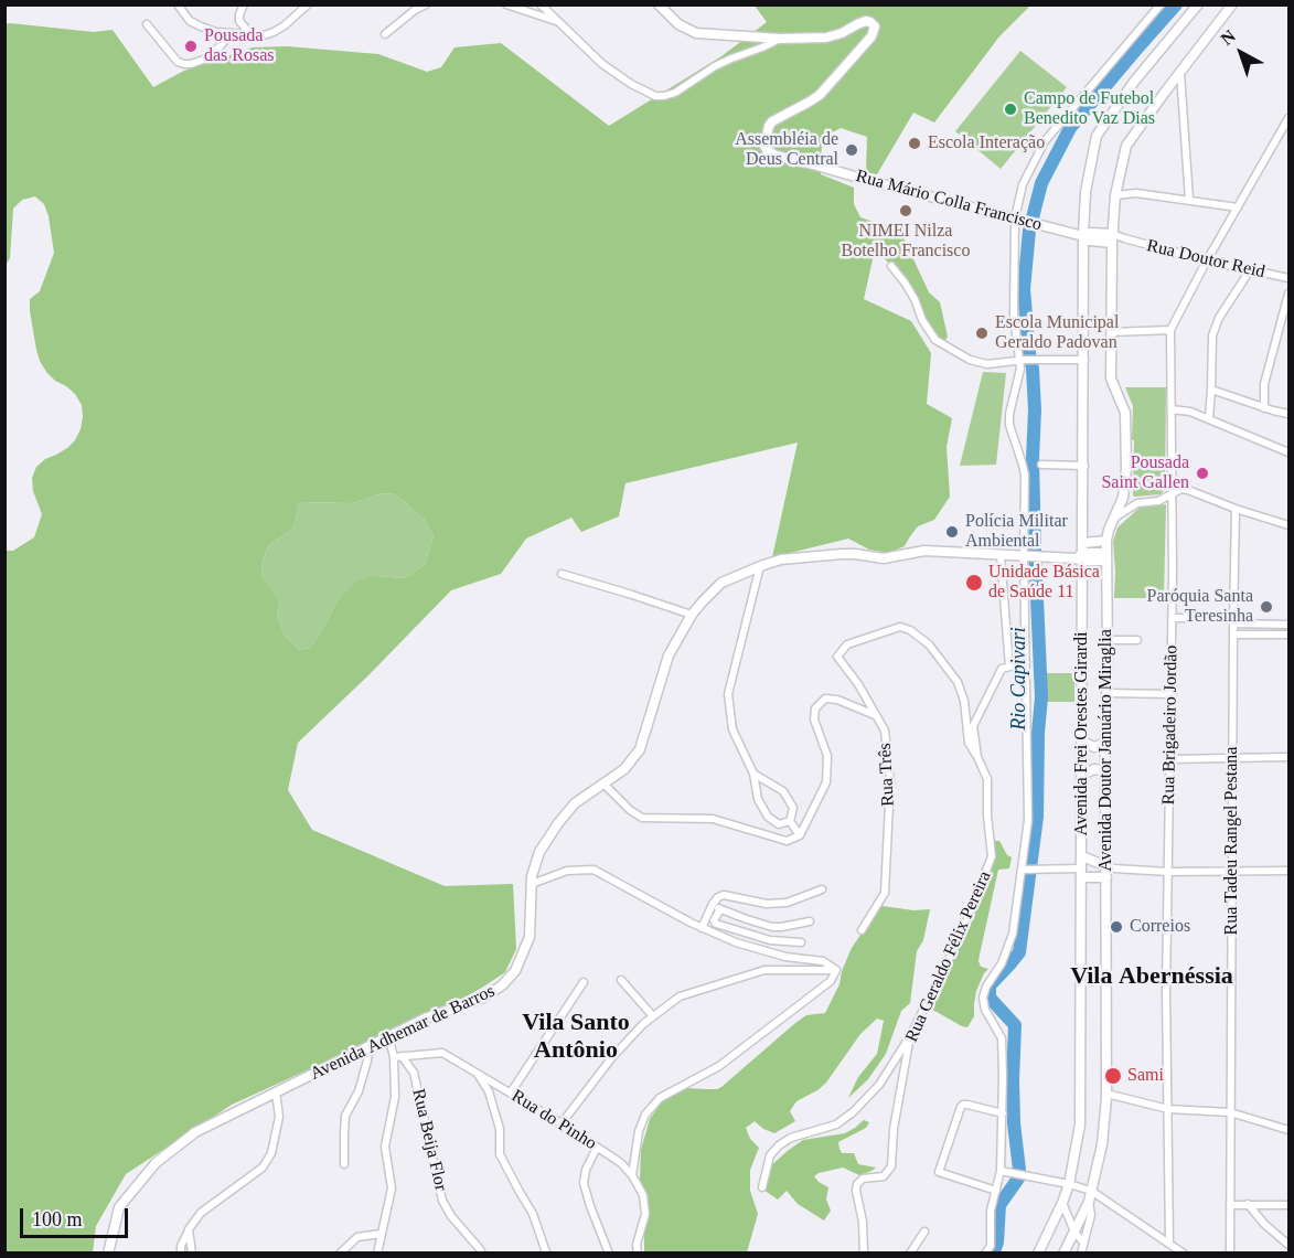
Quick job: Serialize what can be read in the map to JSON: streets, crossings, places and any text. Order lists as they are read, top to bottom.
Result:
{
  "streets": {
    "main road": [
      "Rua Mário Colla Francisco",
      "Avenida Frei Orestes Girardi",
      "Avenida Doutor Januário Miraglia",
      "Avenida Adhemar de Barros"
    ],
    "street": [
      "Rua Doutor Reid",
      "Rua Brigadeiro Jordão",
      "Rua Três",
      "Rua Tadeu Rangel Pestana",
      "Rua Geraldo Félix Pereira",
      "Rua do Pinho",
      "Rua Beija Flor"
    ]
  },
  "crossings": [
    ["Rua Mário Colla Francisco", "Rua Doutor Reid"],
    ["Rua Mário Colla Francisco", "Avenida Frei Orestes Girardi"],
    ["Rua Mário Colla Francisco", "Avenida Doutor Januário Miraglia"],
    ["Rua Doutor Reid", "Rua Brigadeiro Jordão"],
    ["Rua Doutor Reid", "Avenida Doutor Januário Miraglia"],
    ["Avenida Frei Orestes Girardi", "Avenida Adhemar de Barros"],
    ["Rua Três", "Rua Geraldo Félix Pereira"],
    ["Rua do Pinho", "Rua Beija Flor"]
  ],
  "districts": ["Vila Abernéssia", "Vila Santo Antônio"],
  "water": ["Rio Capivari"],
  "places": [
    "Pousada das Rosas",
    "Campo de Futebol Benedito Vaz Dias",
    "Escola Interação",
    "Assembléia de Deus Central",
    "NIMEI Nilza Botelho Francisco",
    "Escola Municipal Geraldo Padovan",
    "Pousada Saint Gallen",
    "Polícia Militar Ambiental",
    "Unidade Básica de Saúde 11",
    "Paróquia Santa Teresinha",
    "Correios",
    "Sami"
  ],
  "scale_bar": "100 m",
  "north": "top left"
}
